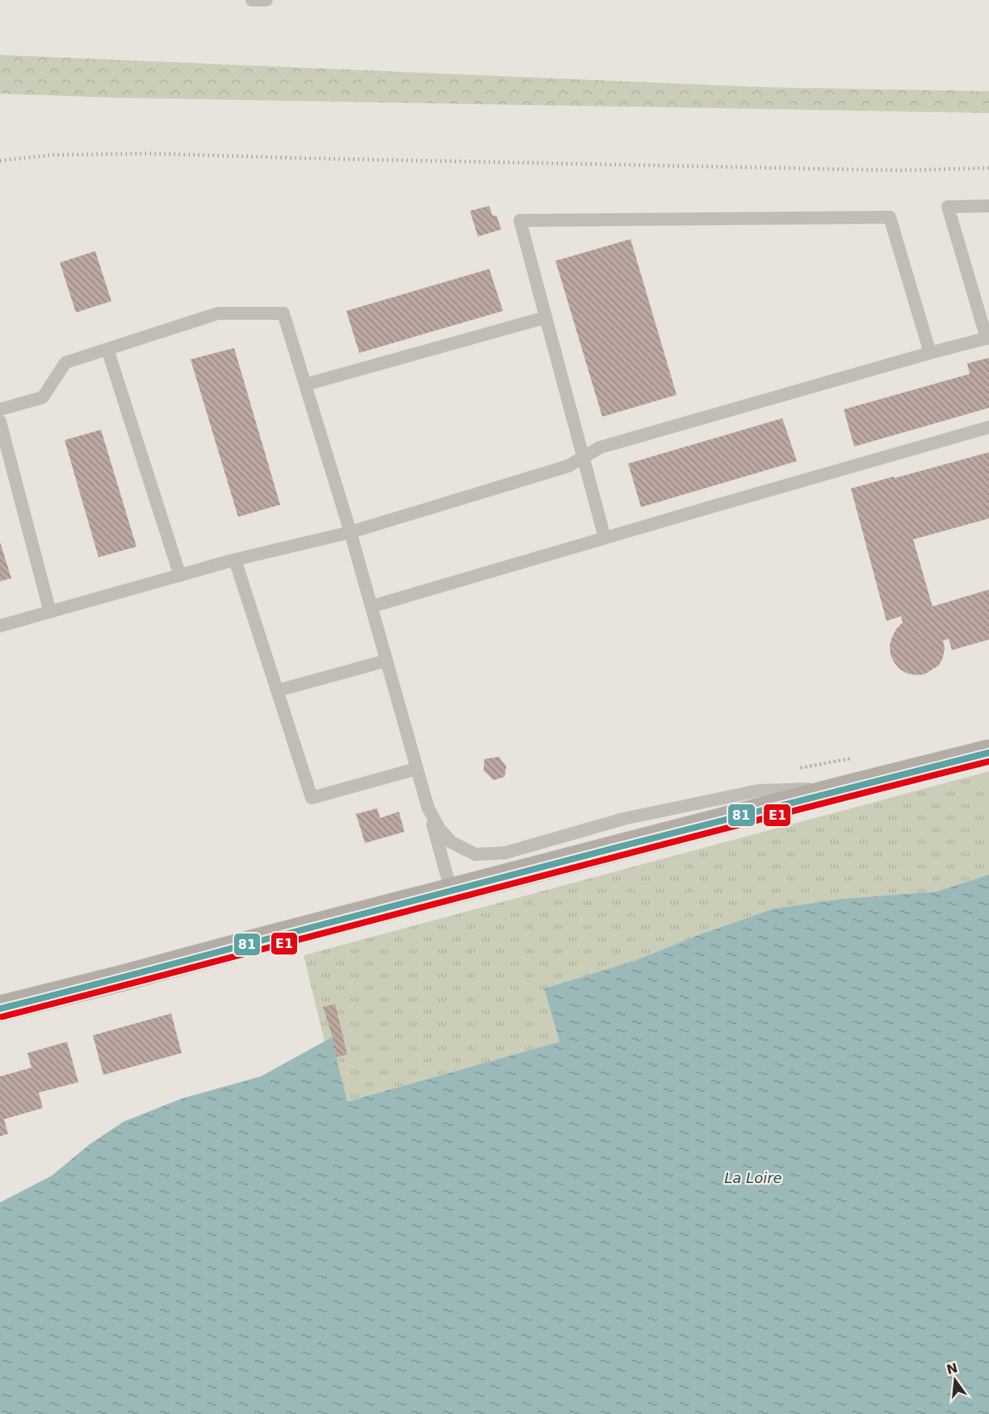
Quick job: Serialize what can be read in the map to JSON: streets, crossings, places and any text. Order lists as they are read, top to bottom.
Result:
{
  "water": ["La Loire"],
  "lines": ["transit line 81", "transit line E1"],
  "north": "top"
}
